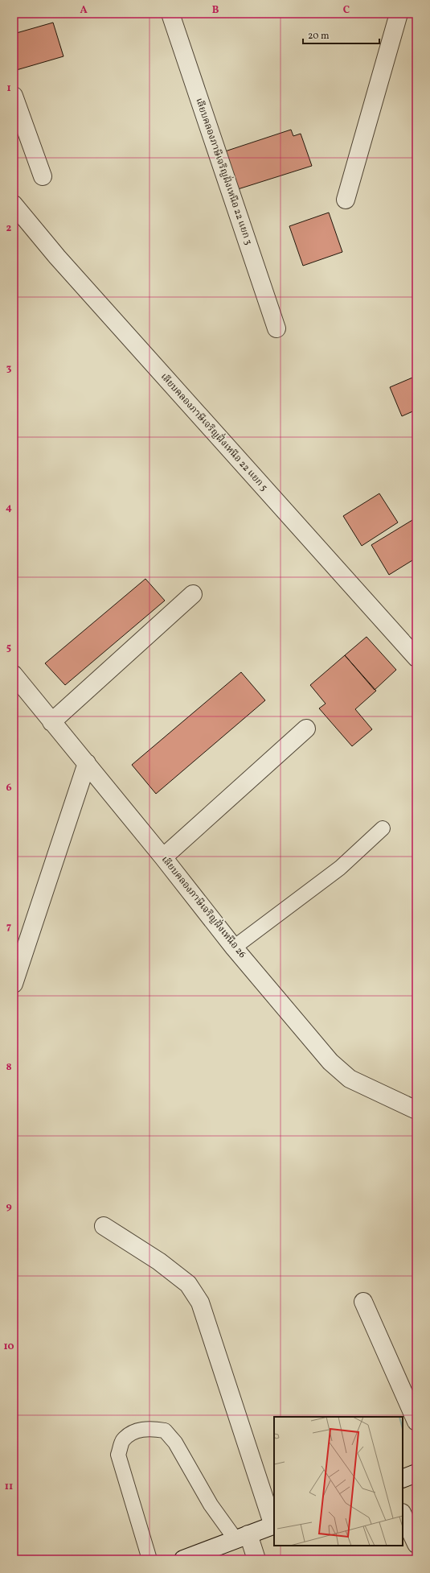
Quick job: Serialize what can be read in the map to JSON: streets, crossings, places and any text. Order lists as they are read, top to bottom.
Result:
{
  "streets": {
    "street": ["เลียบคลองภาษีเจริญฝั่งเหนือ 22 แยก 3", "เลียบคลองภาษีเจริญฝั่งเหนือ 22 แยก 5", "เลียบคลองภาษีเจริญฝั่งเหนือ 26"]
  },
  "scale_bar": "20 m",
  "grid": {
    "columns": ["A", "B", "C"],
    "rows": [
      "1",
      "2",
      "3",
      "4",
      "5",
      "6",
      "7",
      "8",
      "9",
      "10",
      "11"
    ]
  }
}
